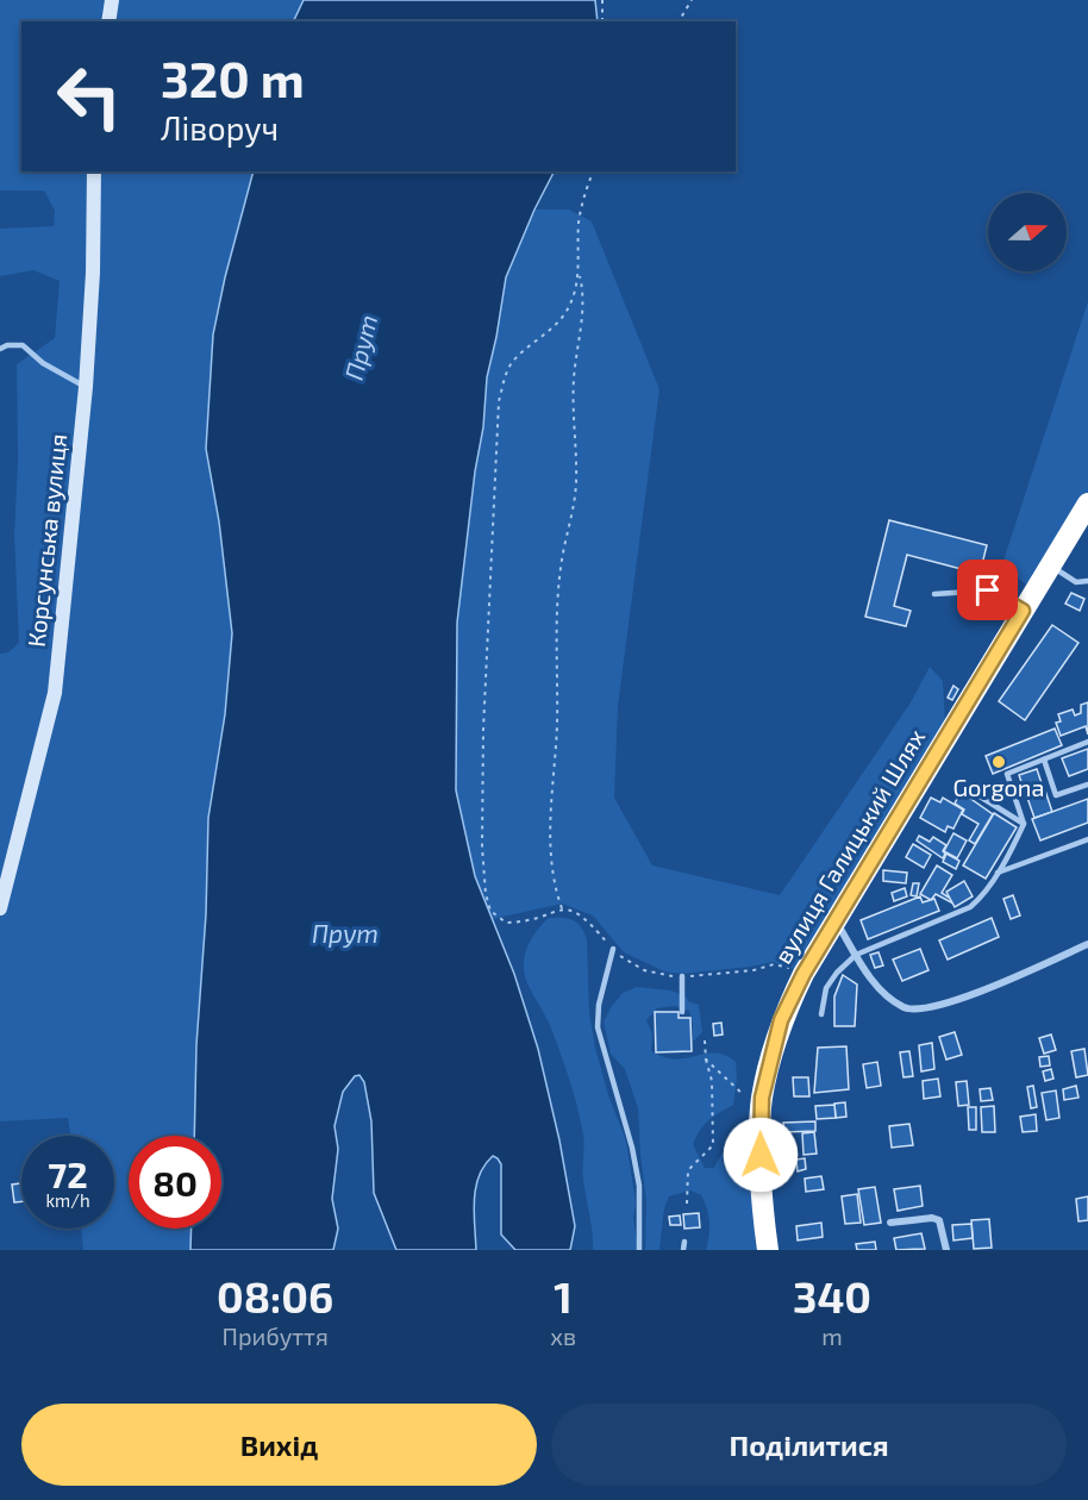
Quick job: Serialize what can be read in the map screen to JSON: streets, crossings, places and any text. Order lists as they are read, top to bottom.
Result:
{
  "streets": {
    "highway": ["вулиця Галицький Шлях"],
    "main road": ["Корсунська вулиця"]
  },
  "water": ["Прут"],
  "places": ["Gorgona"],
  "north": "right",
  "page": {
    "turn": ["320 m", "Ліворуч"],
    "speed": "72 km/h",
    "limit": "80",
    "eta": [
      "08:06",
      "Прибуття",
      "1",
      "хв",
      "340",
      "m"
    ],
    "buttons": ["Вихід", "Поділитися"]
  }
}
